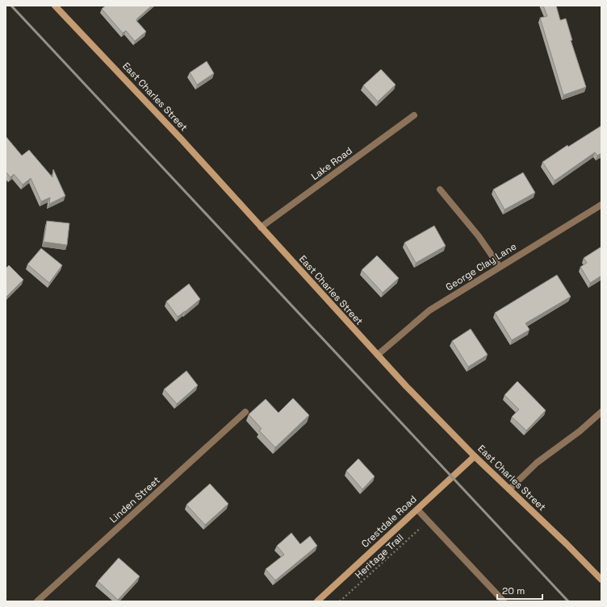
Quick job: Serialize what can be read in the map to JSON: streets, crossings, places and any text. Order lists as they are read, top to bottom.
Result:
{
  "streets": {
    "street": [
      "East Charles Street",
      "Lake Road",
      "George Clay Lane",
      "Linden Street",
      "Crestdale Road"
    ],
    "path": ["Heritage Trail"]
  },
  "crossings": [
    ["East Charles Street", "Lake Road"],
    ["East Charles Street", "George Clay Lane"],
    ["East Charles Street", "Crestdale Road"]
  ],
  "scale_bar": "20 m"
}
